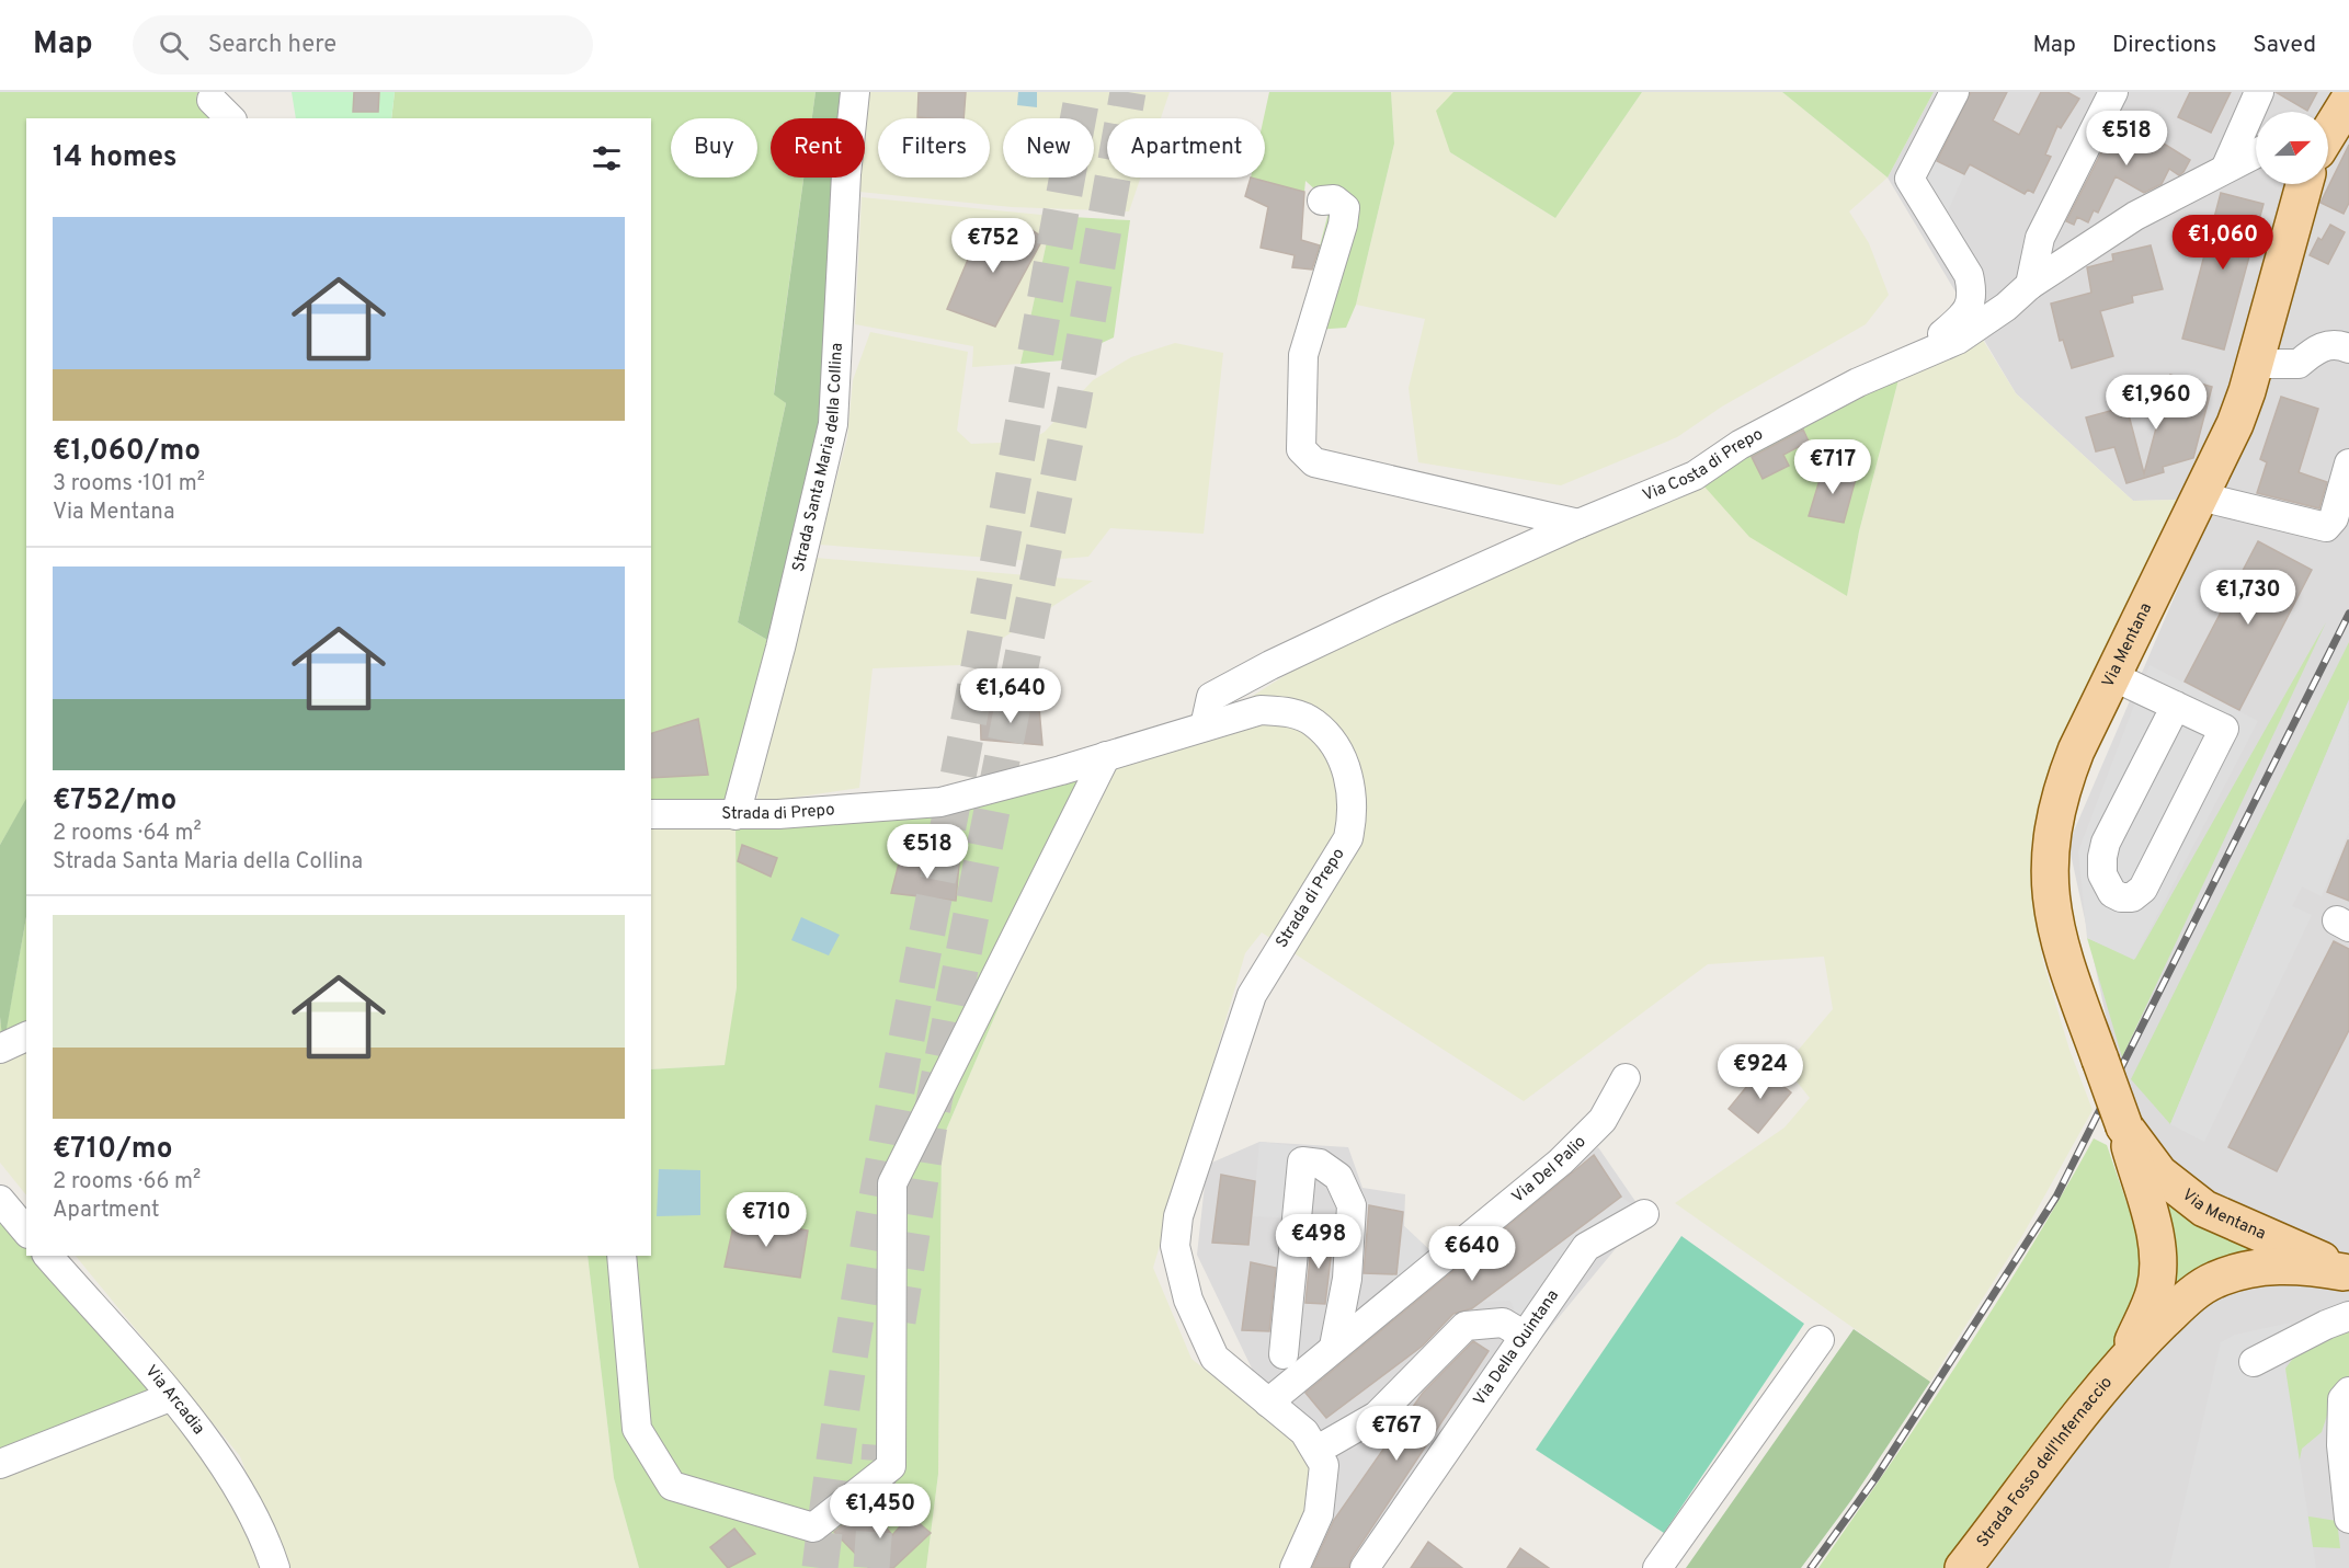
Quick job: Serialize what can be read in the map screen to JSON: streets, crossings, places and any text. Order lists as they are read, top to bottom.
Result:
{
  "streets": {
    "main road": ["Via Mentana", "Strada Fosso dell'Infernaccio"],
    "street": [
      "Strada Santa Maria della Collina",
      "Via Costa di Prepo",
      "Strada di Prepo",
      "Via Del Palio",
      "Via Della Quintana",
      "Via Arcadia"
    ]
  },
  "crossings": [
    ["Strada Santa Maria della Collina", "Strada di Prepo"],
    ["Via Costa di Prepo", "Strada di Prepo"],
    ["Via Mentana", "Strada Fosso dell'Infernaccio"],
    ["Strada di Prepo", "Via Del Palio"]
  ],
  "north": "right",
  "page": {
    "header": "Map",
    "search": "Search here",
    "nav": ["Map", "Directions", "Saved"],
    "price": [
      "€518",
      "€1,060",
      "€752",
      "€1,960",
      "€717",
      "€1,730",
      "€1,640",
      "€518",
      "€924",
      "€710",
      "€498",
      "€640",
      "€767",
      "€1,450"
    ],
    "chip": [
      "Buy",
      "Rent",
      "Filters",
      "New",
      "Apartment"
    ],
    "heading": "14 homes",
    "list": [
      {
        "name": "€1,060/mo",
        "note": "3 rooms · 101 m² · Via Mentana"
      },
      {
        "name": "€752/mo",
        "note": "2 rooms · 64 m² · Strada Santa Maria della Collina"
      },
      {
        "name": "€710/mo",
        "note": "2 rooms · 66 m² · Apartment"
      }
    ]
  }
}
